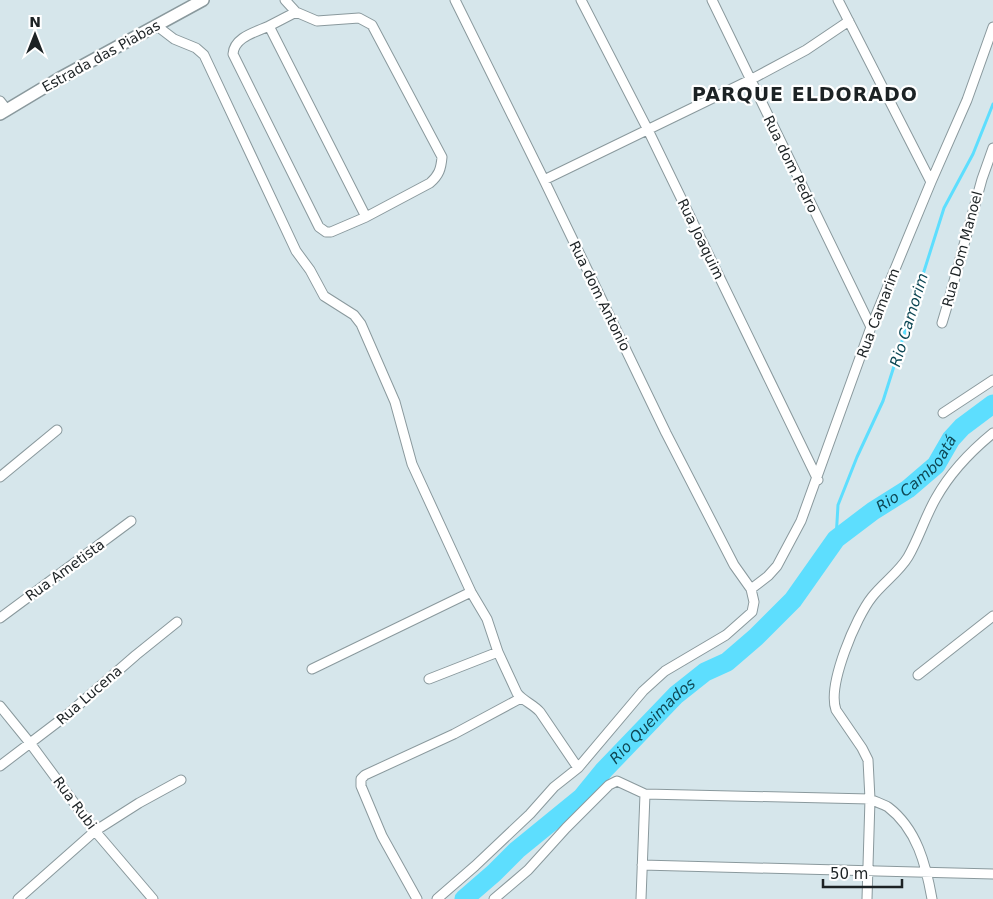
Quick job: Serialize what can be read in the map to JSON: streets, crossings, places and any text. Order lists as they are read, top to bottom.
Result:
{
  "streets": {
    "street": [
      "Estrada das Piabas",
      "Rua dom Pedro",
      "Rua Joaquim",
      "Rua Dom Manoel",
      "Rua dom Antonio",
      "Rua Camarim",
      "Rua Ametista",
      "Rua Lucena",
      "Rua Rubi"
    ]
  },
  "crossings": [
    ["Rua dom Pedro", "Rua Camarim"],
    ["Rua Joaquim", "Rua Camarim"],
    ["Rua dom Antonio", "Rua Camarim"],
    ["Rua Lucena", "Rua Rubi"]
  ],
  "districts": ["PARQUE ELDORADO"],
  "water": ["Rio Camorim", "Rio Camboatá", "Rio Queimados"],
  "scale_bar": "50 m",
  "north": "top"
}
